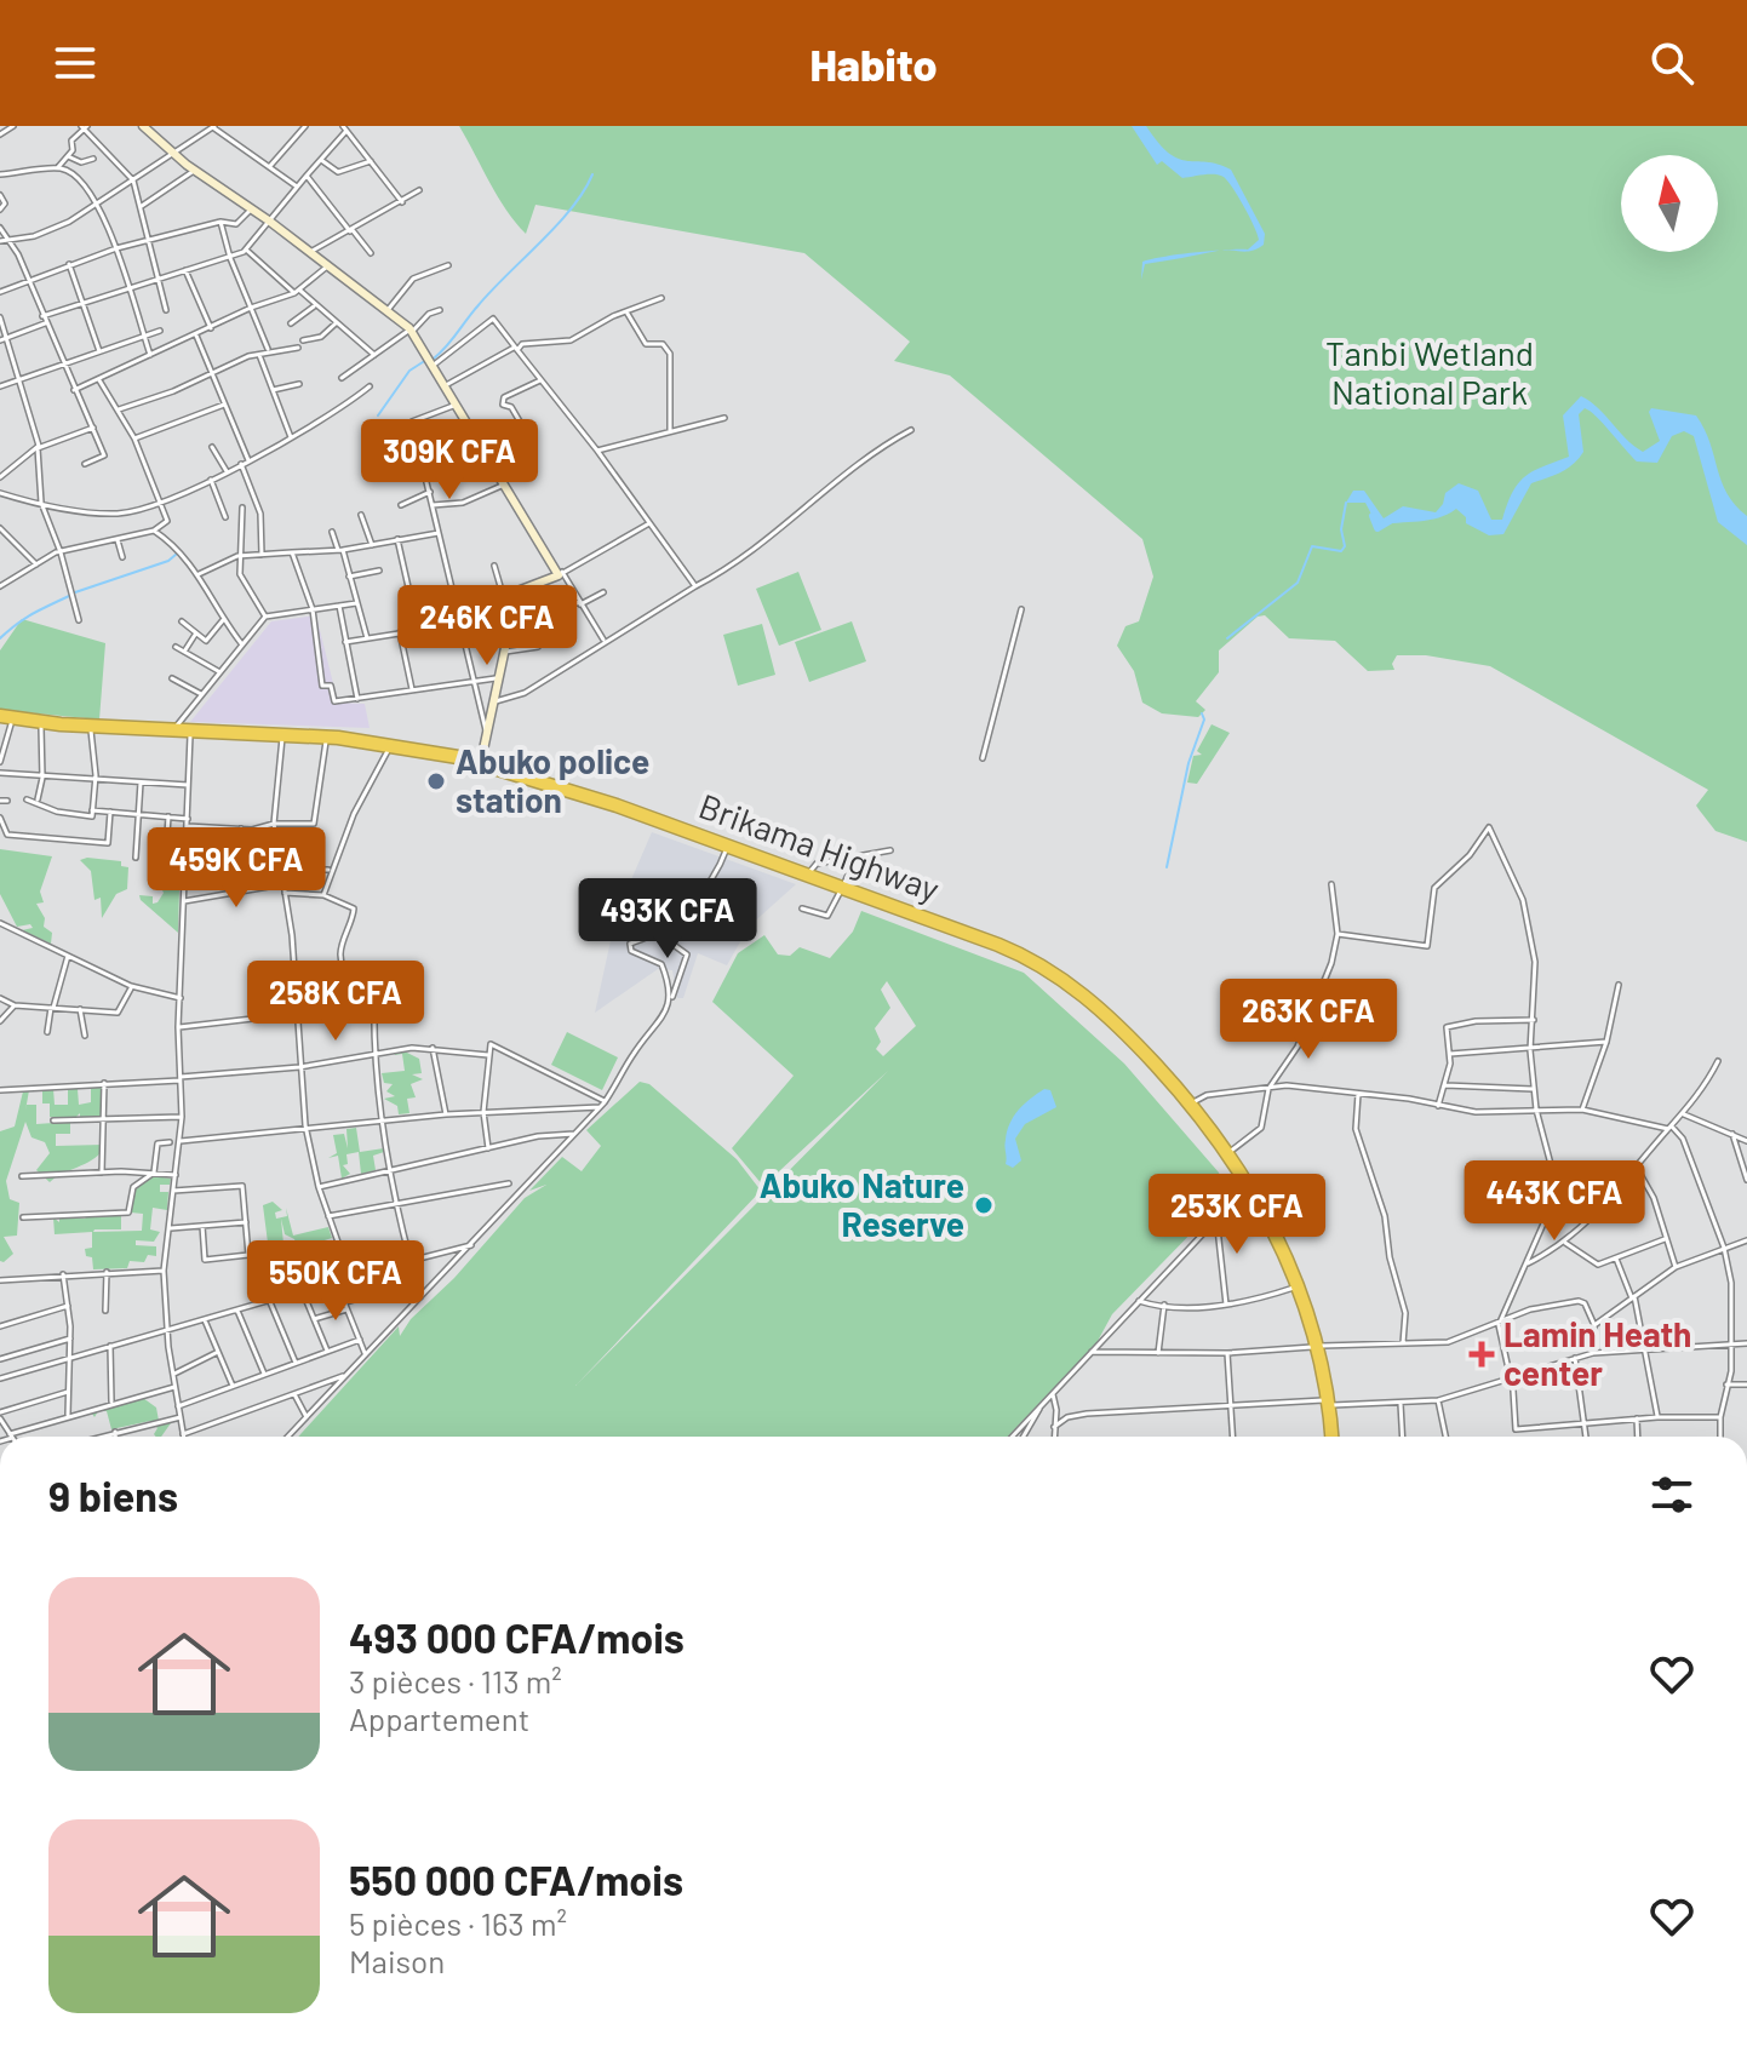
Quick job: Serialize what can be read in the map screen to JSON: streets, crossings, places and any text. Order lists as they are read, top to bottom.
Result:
{
  "streets": {
    "highway": ["Brikama Highway"]
  },
  "parks": ["Tanbi Wetland National Park"],
  "places": {
    "other": ["Abuko police station", "Abuko Nature Reserve"],
    "health": ["Lamin Heath center"]
  },
  "north": "top",
  "page": {
    "header": "Habito",
    "price": [
      "309K CFA",
      "246K CFA",
      "459K CFA",
      "493K CFA",
      "258K CFA",
      "263K CFA",
      "443K CFA",
      "253K CFA",
      "550K CFA"
    ],
    "heading": "9 biens",
    "list": [
      {
        "name": "493 000 CFA/mois",
        "note": "3 pièces · 113 m² · Appartement"
      },
      {
        "name": "550 000 CFA/mois",
        "note": "5 pièces · 163 m² · Maison"
      }
    ]
  }
}
